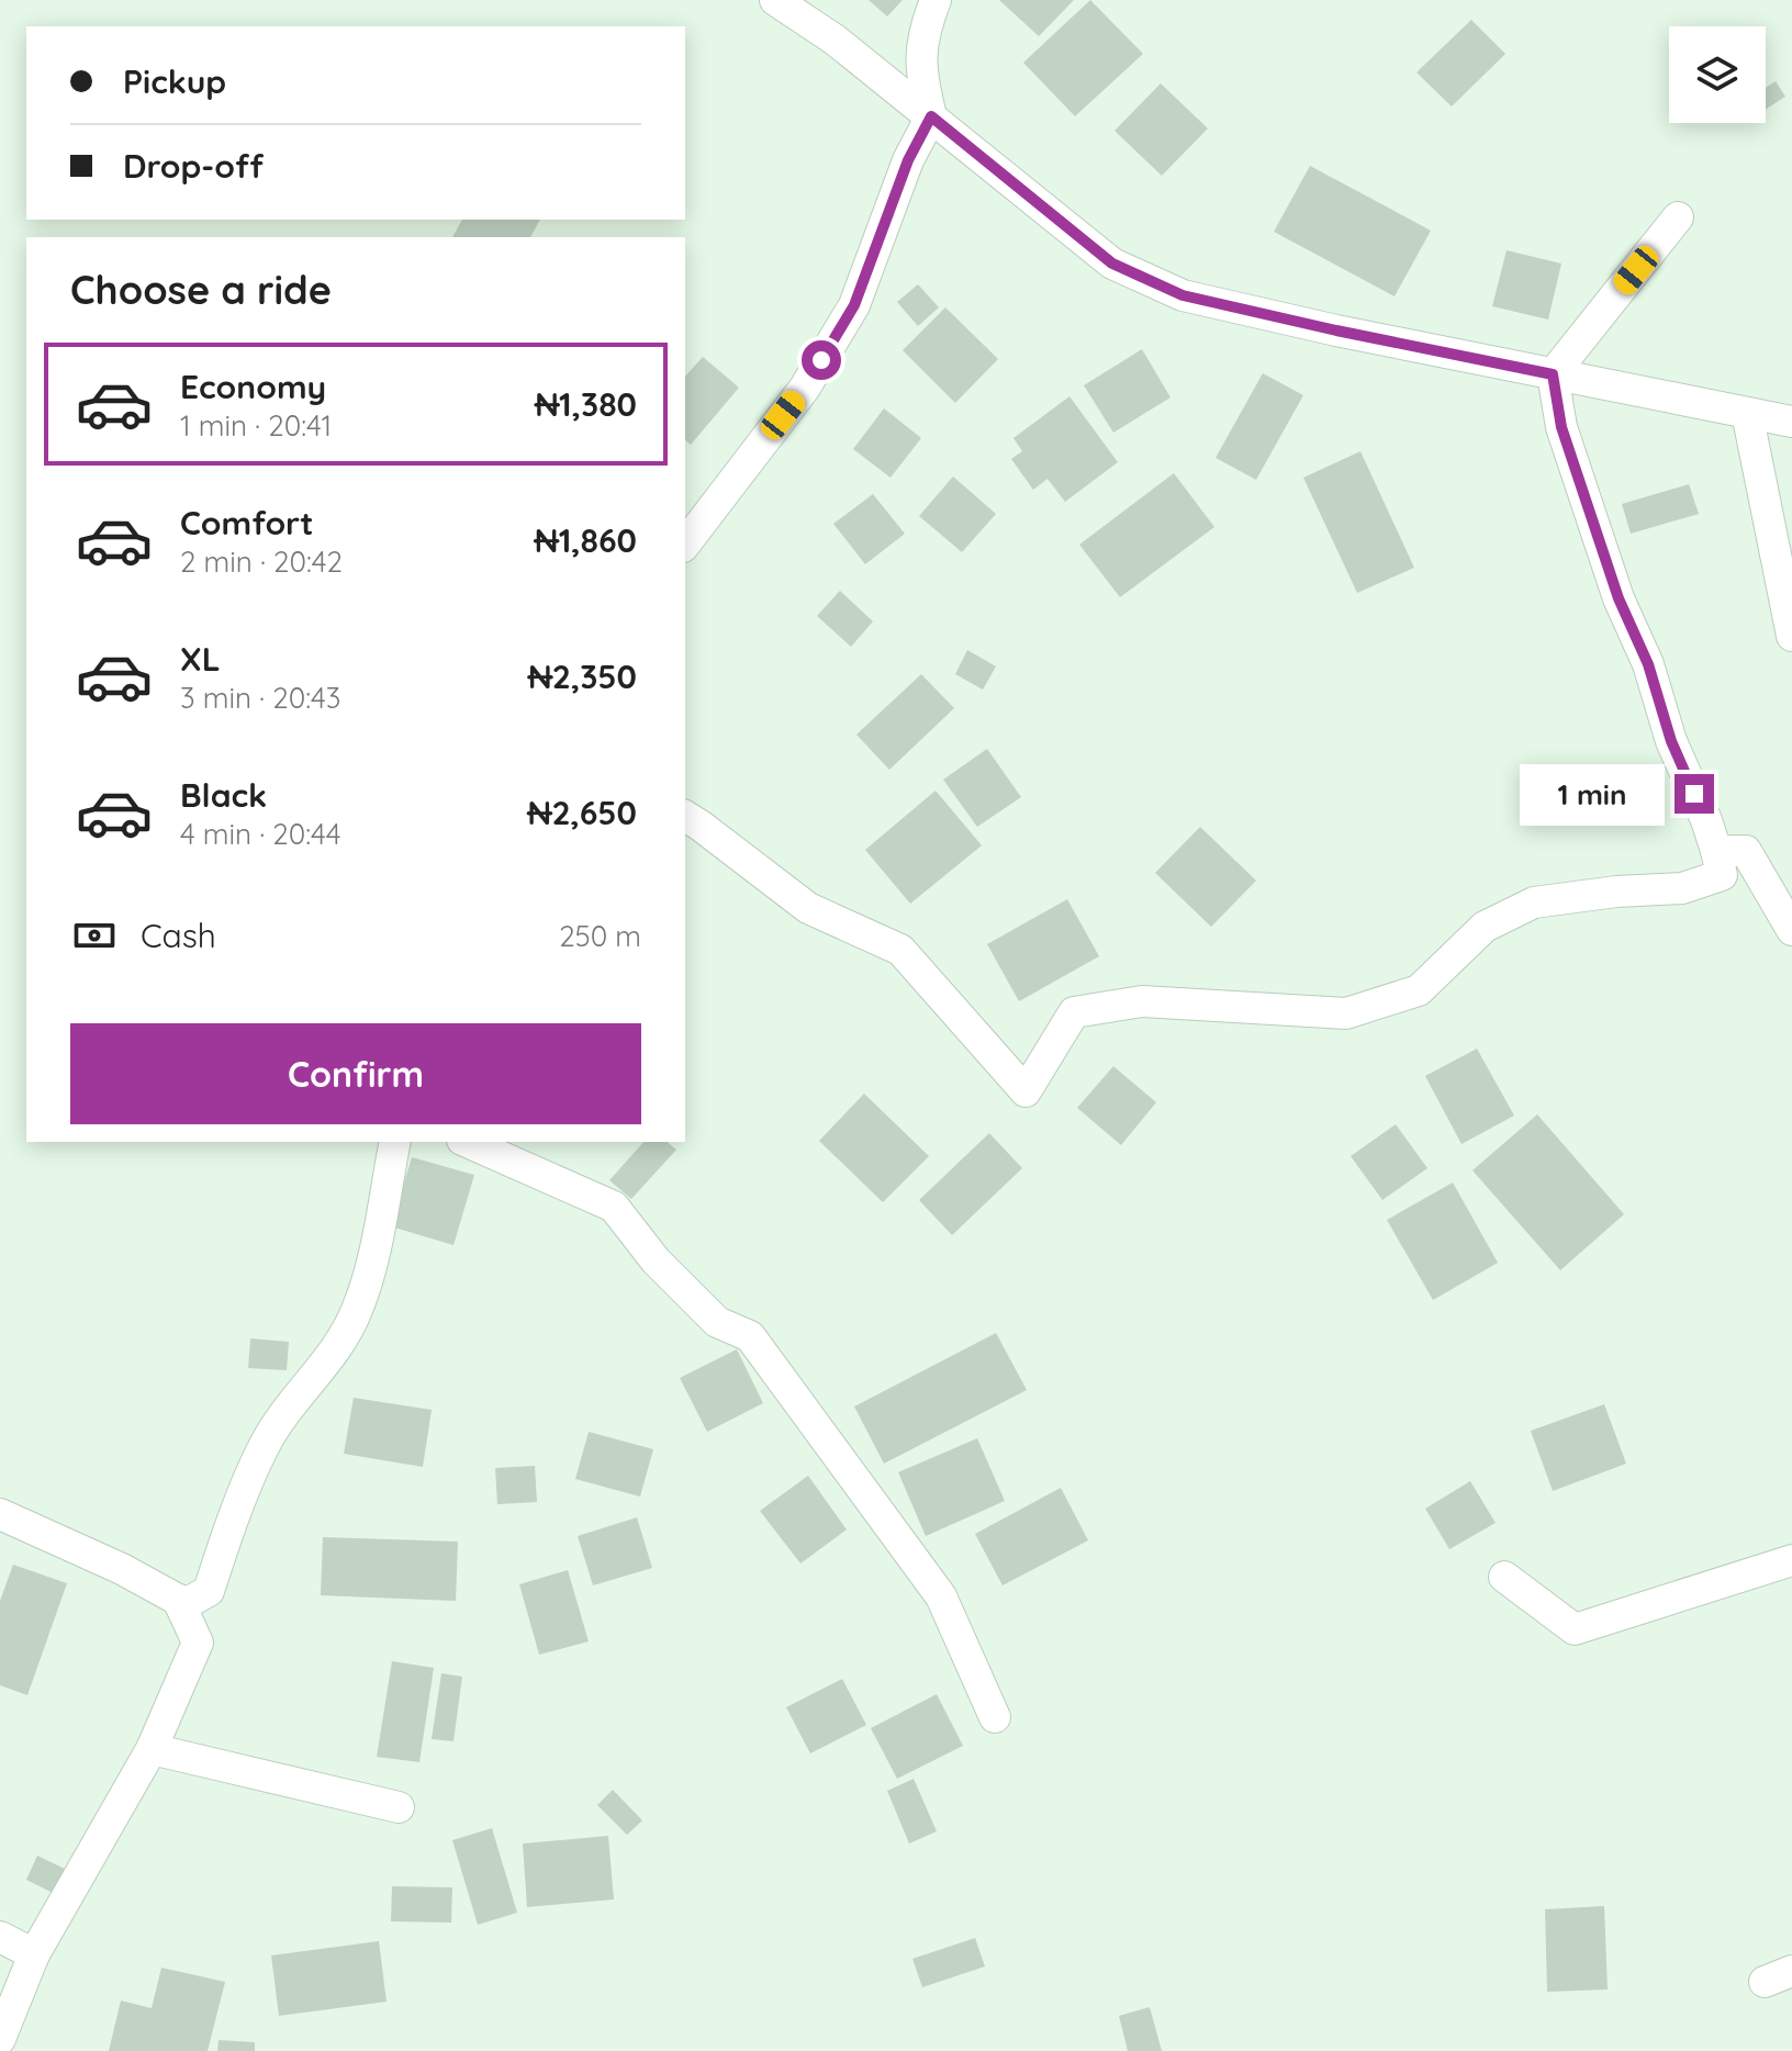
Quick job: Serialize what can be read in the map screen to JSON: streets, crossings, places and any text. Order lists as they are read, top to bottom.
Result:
{
  "page": {
    "banner": ["Pickup", "Drop-off"],
    "heading": "Choose a ride",
    "list": [
      {
        "name": "Economy",
        "note": "1 min · 20:41",
        "value": "₦1,380"
      },
      {
        "name": "Comfort",
        "note": "2 min · 20:42",
        "value": "₦1,860"
      },
      {
        "name": "XL",
        "note": "3 min · 20:43",
        "value": "₦2,350"
      },
      {
        "name": "Black",
        "note": "4 min · 20:44",
        "value": "₦2,650"
      }
    ],
    "bubble": "1 min",
    "pay": ["Cash", "250 m"],
    "buttons": "Confirm"
  }
}
